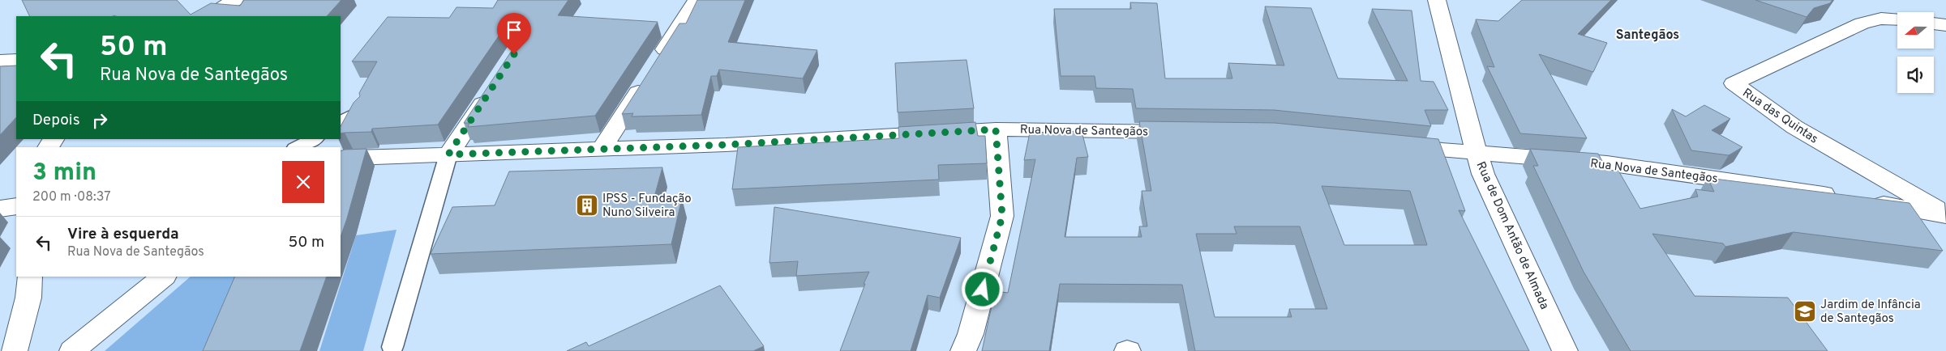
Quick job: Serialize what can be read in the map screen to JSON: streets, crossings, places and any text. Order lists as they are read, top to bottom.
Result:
{
  "streets": {
    "street": ["Rua das Quintas", "Rua Nova de Santegãos", "Rua de Dom Antão de Almada"]
  },
  "crossings": [
    ["Rua das Quintas", "Rua Nova de Santegãos"],
    ["Rua Nova de Santegãos", "Rua de Dom Antão de Almada"]
  ],
  "districts": ["Santegãos"],
  "places": {
    "building": ["IPSS - Fundação Nuno Silveira"],
    "school or university": ["Jardim de Infância de Santegãos"]
  },
  "north": "left",
  "page": {
    "turn": ["50 m", "Rua Nova de Santegãos"],
    "then": "Depois",
    "heading": ["3 min", "200 m · 08:37"],
    "list": [
      {
        "name": "Vire à esquerda",
        "note": "Rua Nova de Santegãos",
        "value": "50 m"
      }
    ]
  }
}
